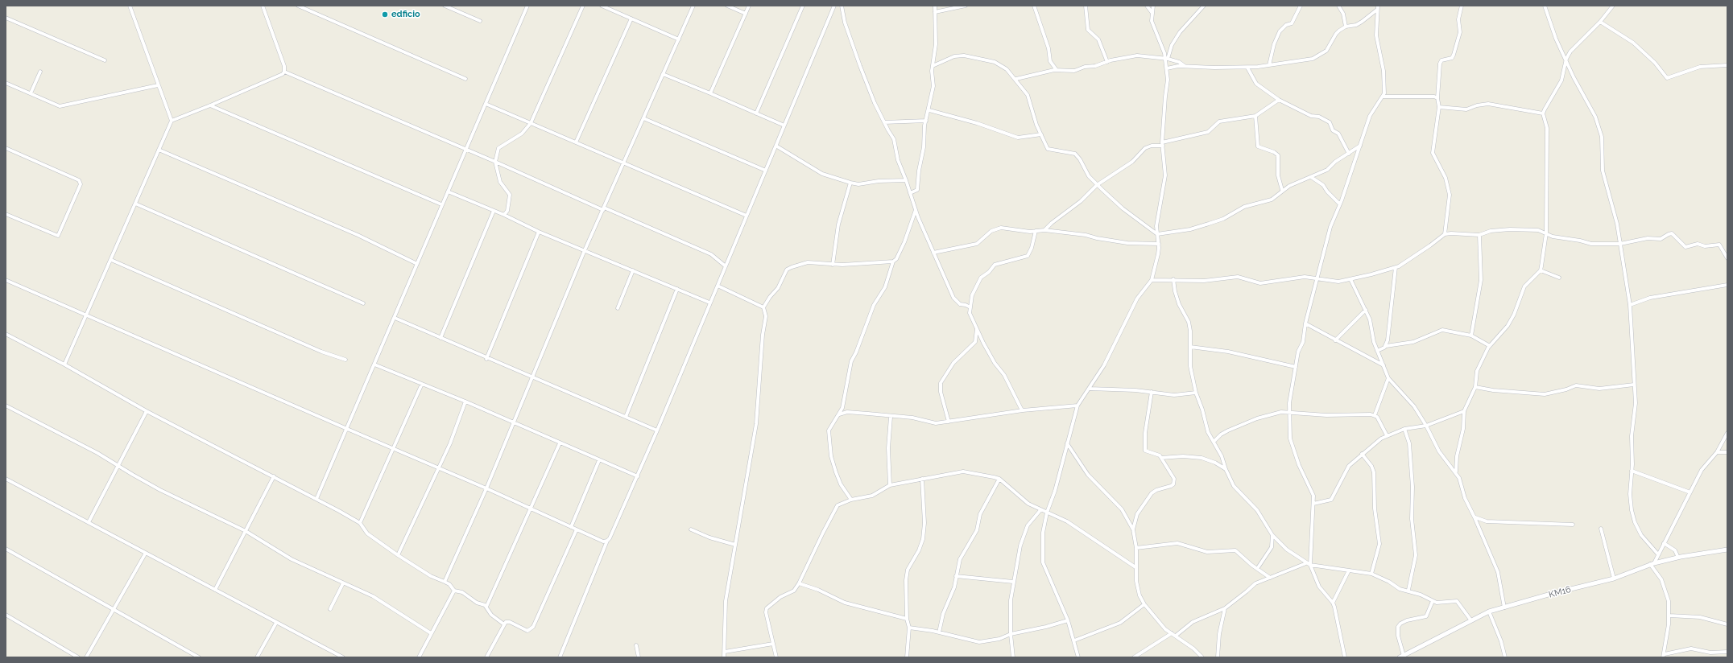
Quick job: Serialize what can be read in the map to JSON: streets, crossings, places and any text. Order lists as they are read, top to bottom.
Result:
{
  "streets": {
    "street": ["KM16"]
  },
  "places": ["edficio"]
}
